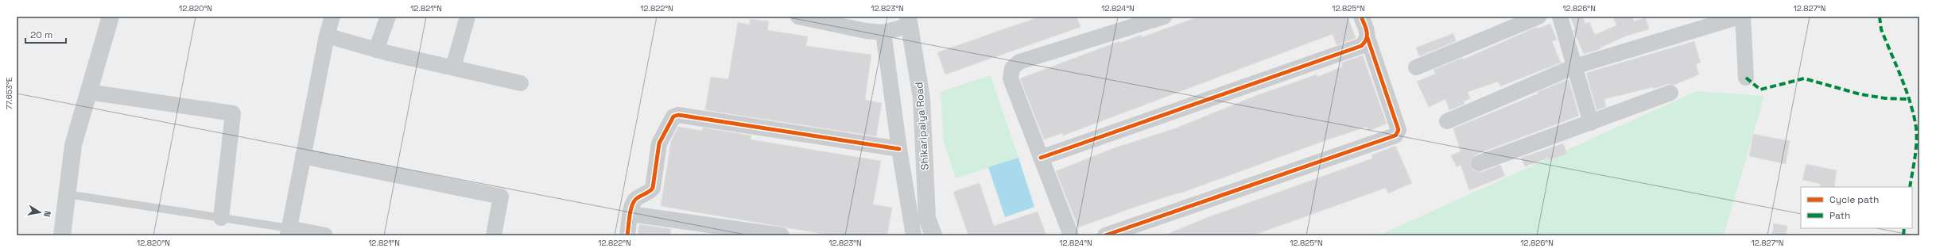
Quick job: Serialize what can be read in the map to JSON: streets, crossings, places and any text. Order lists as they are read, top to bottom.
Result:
{
  "streets": {
    "street": ["Shikaripalya Road"]
  },
  "legend": ["Cycle path", "Path"],
  "scale_bar": "20 m",
  "north": "right",
  "coordinates": [
    "12.820°N",
    "12.821°N",
    "12.822°N",
    "12.823°N",
    "12.824°N",
    "12.825°N",
    "12.826°N",
    "12.827°N",
    "77.653°E"
  ]
}
